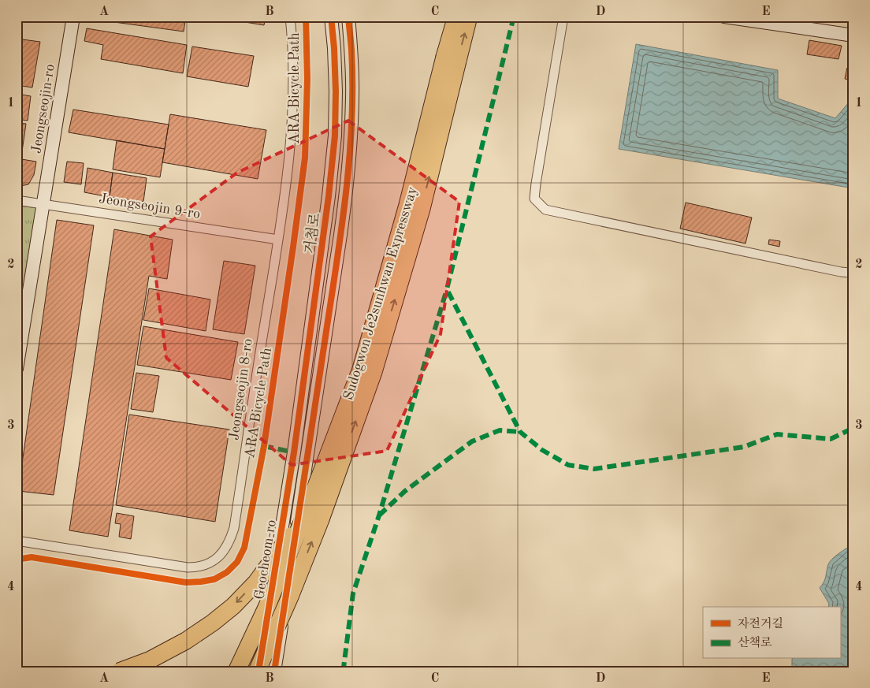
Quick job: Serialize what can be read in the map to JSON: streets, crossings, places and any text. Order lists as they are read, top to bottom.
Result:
{
  "streets": {
    "highway": ["Sudogwon Je2sunhwan Expressway"],
    "street": [
      "Jeongseojin-ro",
      "Jeongseojin 9-ro",
      "거첨로",
      "Jeongseojin 8-ro",
      "Geocheom-ro"
    ],
    "cycle path": ["ARA Bicycle Path"]
  },
  "crossings": [
    ["Jeongseojin-ro", "Jeongseojin 9-ro"],
    ["Jeongseojin 9-ro", "Jeongseojin 8-ro"],
    ["거첨로", "Geocheom-ro"],
    ["Sudogwon Je2sunhwan Expressway", "Geocheom-ro"]
  ],
  "legend": ["자전거길", "산책로"],
  "grid": {
    "columns": [
      "A",
      "B",
      "C",
      "D",
      "E"
    ],
    "rows": [
      "1",
      "2",
      "3",
      "4"
    ]
  }
}
